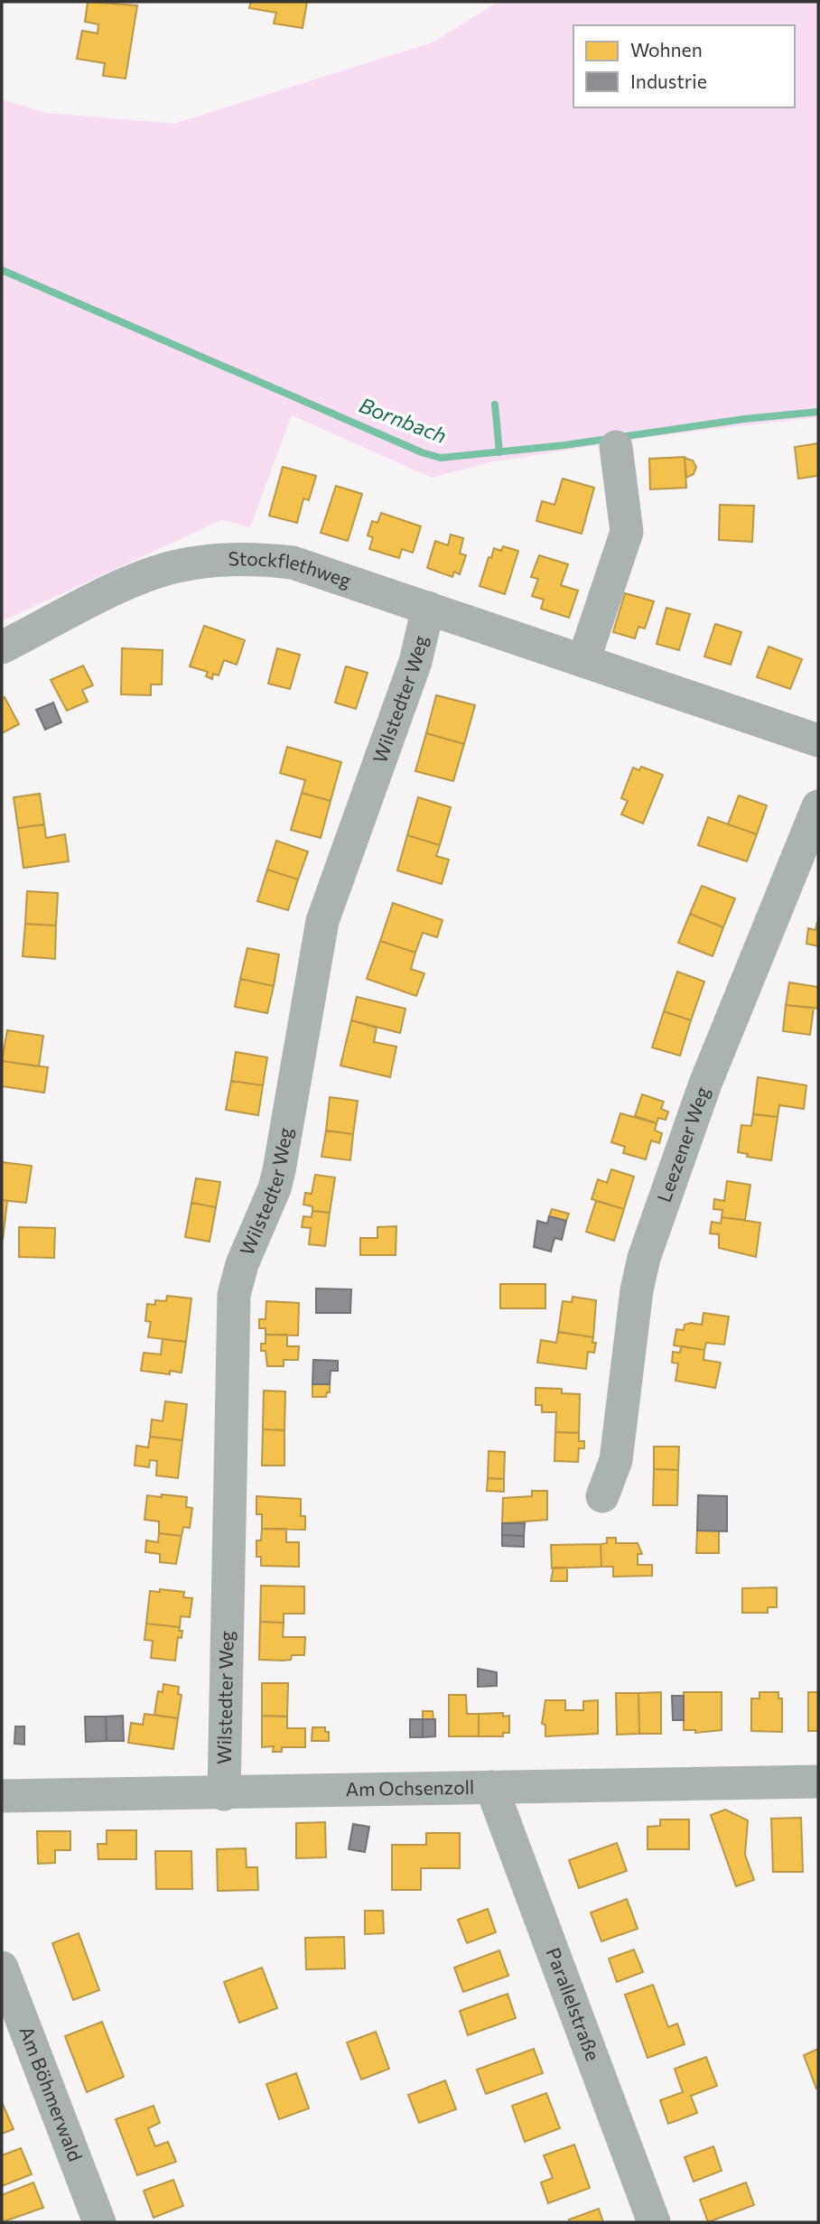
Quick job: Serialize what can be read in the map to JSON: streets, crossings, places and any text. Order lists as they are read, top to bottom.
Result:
{
  "streets": {
    "street": [
      "Stockflethweg",
      "Wilstedter Weg",
      "Leezener Weg",
      "Am Ochsenzoll",
      "Parallelstraße",
      "Am Böhmerwald"
    ]
  },
  "crossings": [
    ["Stockflethweg", "Wilstedter Weg"],
    ["Wilstedter Weg", "Am Ochsenzoll"],
    ["Am Ochsenzoll", "Parallelstraße"]
  ],
  "water": ["Bornbach"],
  "legend": ["Wohnen", "Industrie"]
}
